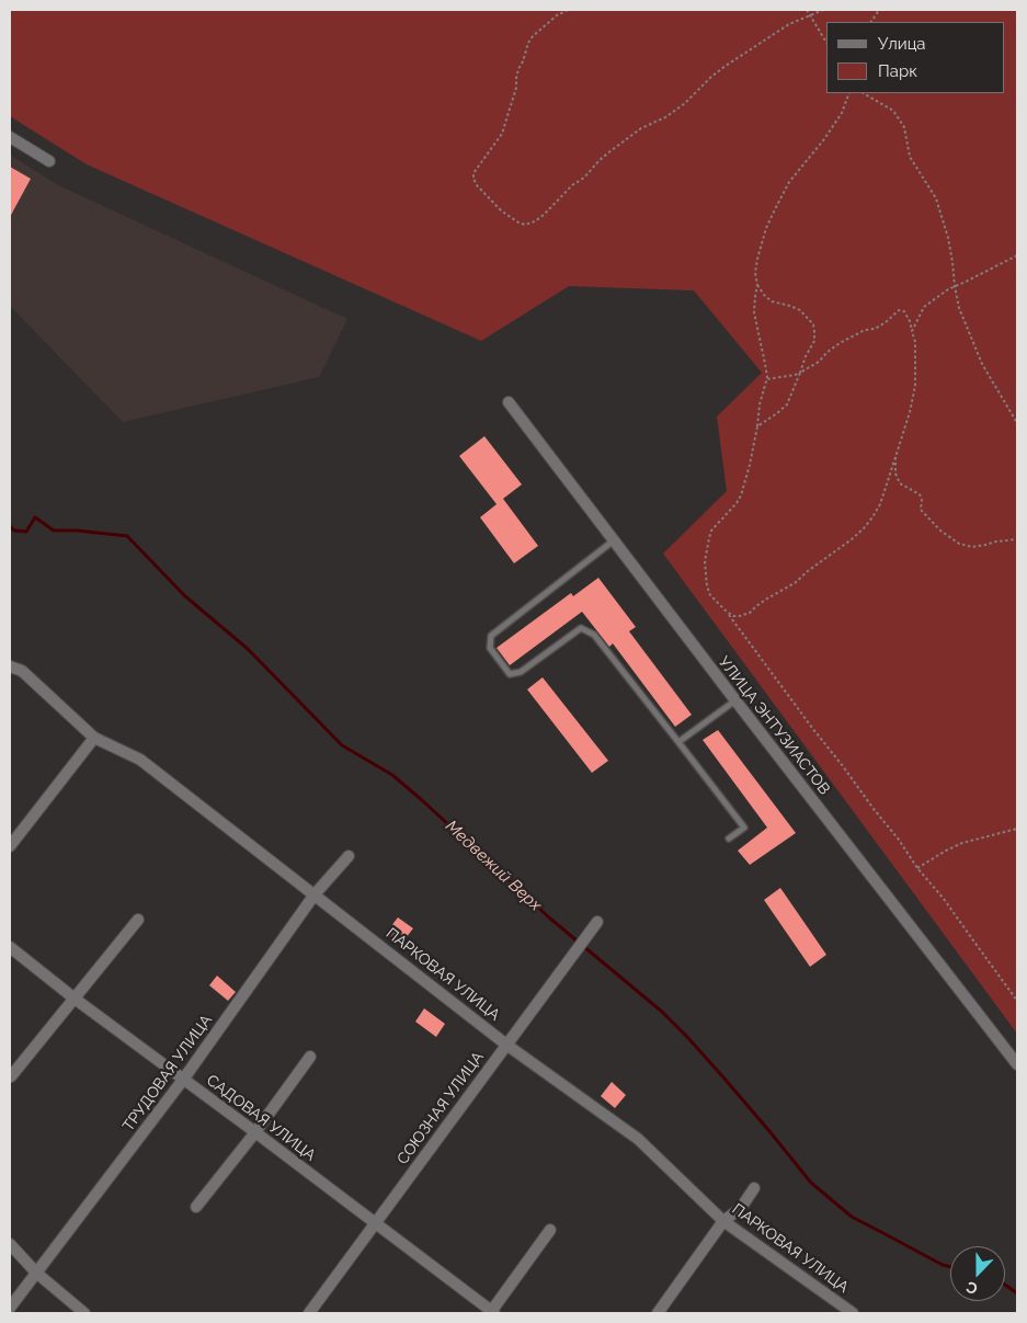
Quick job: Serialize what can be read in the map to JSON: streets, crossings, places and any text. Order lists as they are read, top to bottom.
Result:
{
  "streets": {
    "street": [
      "УЛИЦА ЭНТУЗИАСТОВ",
      "ПАРКОВАЯ УЛИЦА",
      "ТРУДОВАЯ УЛИЦА",
      "СОЮЗНАЯ УЛИЦА",
      "САДОВАЯ УЛИЦА"
    ]
  },
  "crossings": [
    ["ПАРКОВАЯ УЛИЦА", "ТРУДОВАЯ УЛИЦА"],
    ["ПАРКОВАЯ УЛИЦА", "СОЮЗНАЯ УЛИЦА"],
    ["ТРУДОВАЯ УЛИЦА", "САДОВАЯ УЛИЦА"],
    ["СОЮЗНАЯ УЛИЦА", "САДОВАЯ УЛИЦА"]
  ],
  "water": ["Медвежий Верх"],
  "legend": ["Улица", "Парк"],
  "north": "bottom"
}
